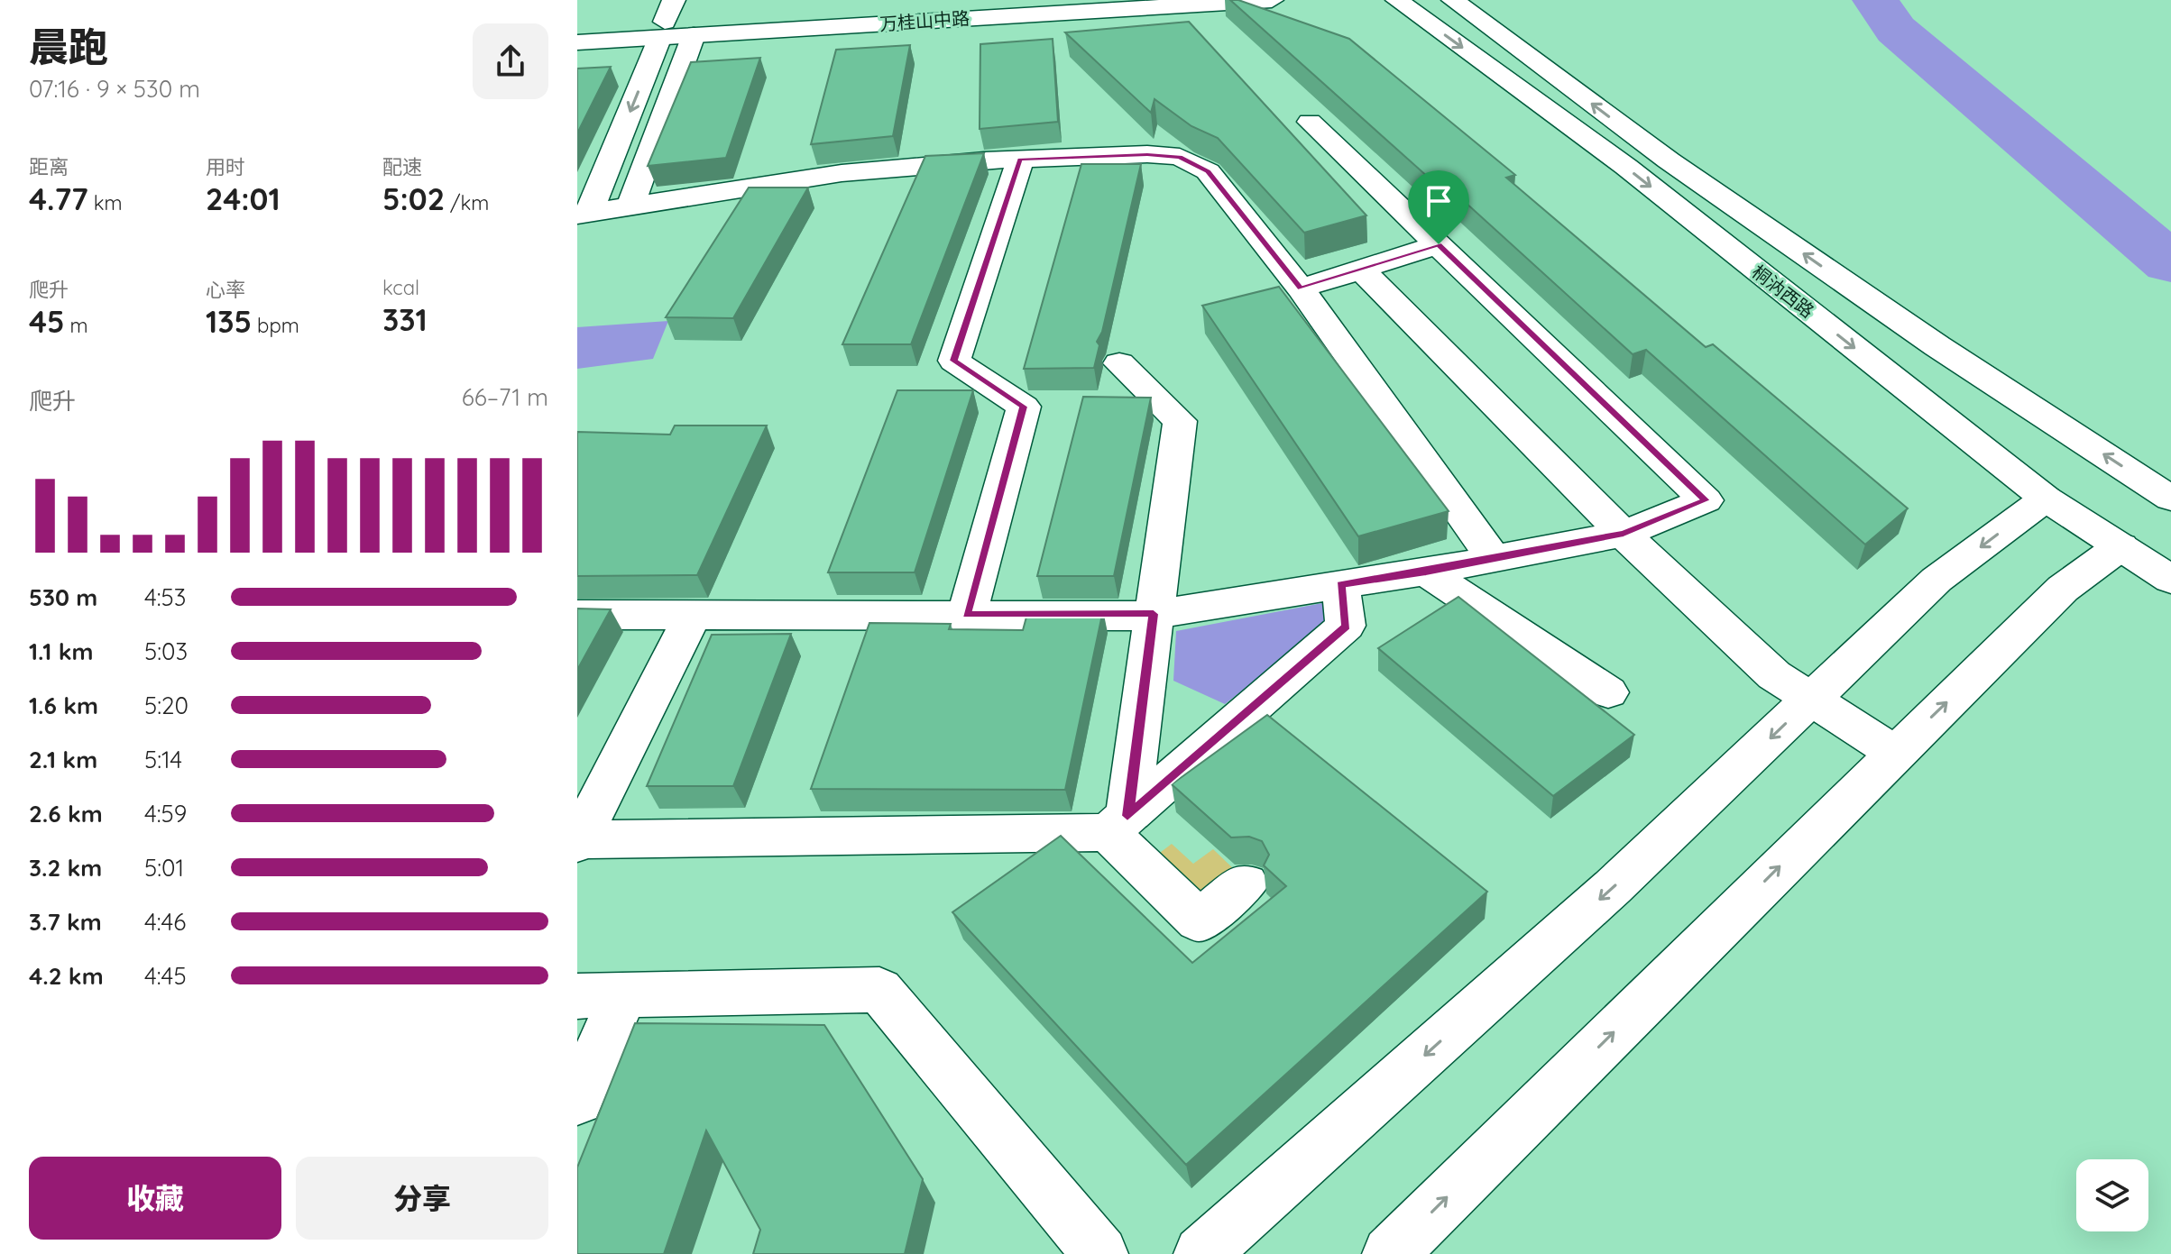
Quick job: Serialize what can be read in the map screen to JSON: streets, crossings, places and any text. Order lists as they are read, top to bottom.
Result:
{
  "streets": {
    "street": ["万桂山中路", "桐汭西路"]
  },
  "page": {
    "heading": ["晨跑", "07:16 · 9 × 530 m"],
    "stats": [
      ["距离", "4.77 km"],
      ["用时", "24:01"],
      ["配速", "5:02 /km"],
      ["爬升", "45 m"],
      ["心率", "135 bpm"],
      ["kcal", "331"]
    ],
    "chart": ["爬升", "66–71 m"],
    "list": [
      {
        "name": "530 m",
        "note": "4:53"
      },
      {
        "name": "1.1 km",
        "note": "5:03"
      },
      {
        "name": "1.6 km",
        "note": "5:20"
      },
      {
        "name": "2.1 km",
        "note": "5:14"
      },
      {
        "name": "2.6 km",
        "note": "4:59"
      },
      {
        "name": "3.2 km",
        "note": "5:01"
      },
      {
        "name": "3.7 km",
        "note": "4:46"
      },
      {
        "name": "4.2 km",
        "note": "4:45"
      }
    ],
    "buttons": ["收藏", "分享"]
  }
}
